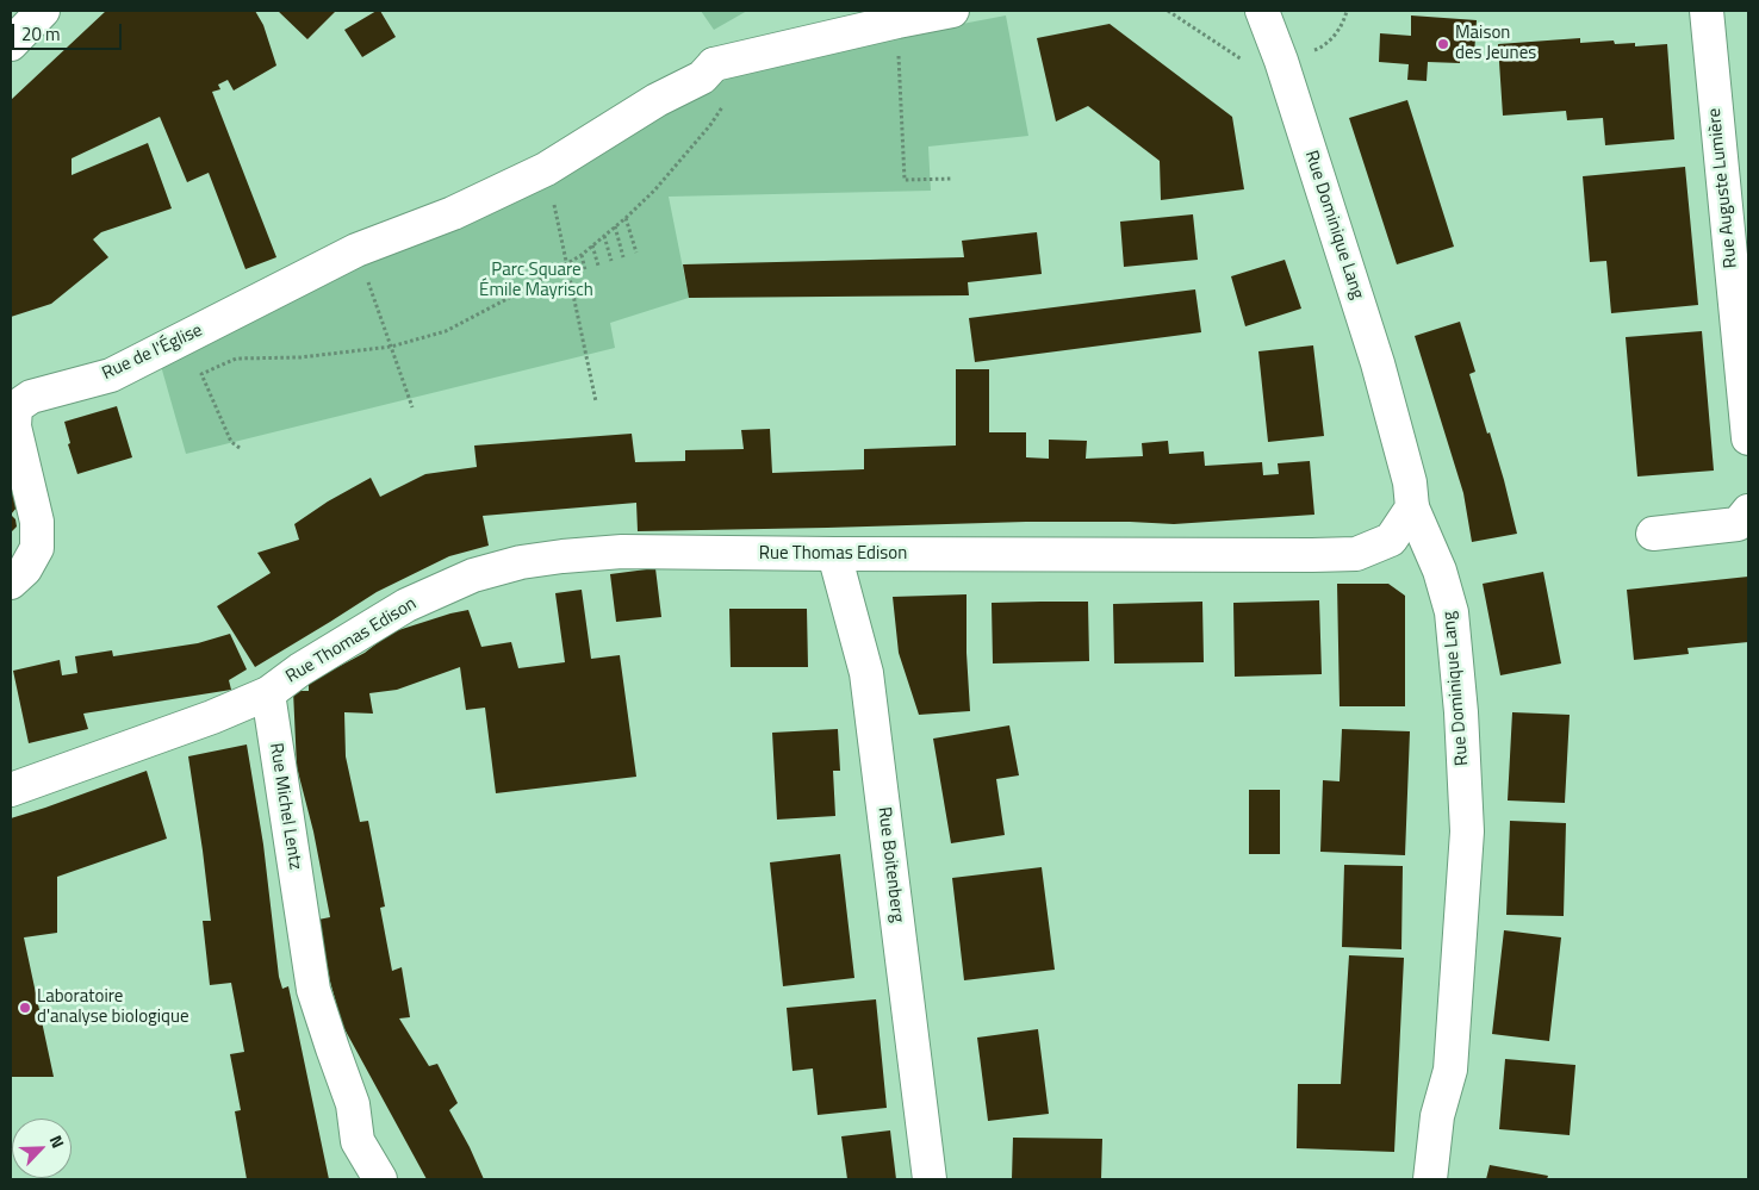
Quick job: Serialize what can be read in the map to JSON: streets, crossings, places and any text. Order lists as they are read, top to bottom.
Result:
{
  "streets": {
    "street": [
      "Rue Auguste Lumière",
      "Rue Dominique Lang",
      "Rue de l'Église",
      "Rue Thomas Edison",
      "Rue Michel Lentz",
      "Rue Boitenberg"
    ]
  },
  "crossings": [
    ["Rue Dominique Lang", "Rue Thomas Edison"],
    ["Rue Thomas Edison", "Rue Michel Lentz"],
    ["Rue Thomas Edison", "Rue Boitenberg"]
  ],
  "parks": ["Parc Square Émile Mayrisch"],
  "places": ["Maison des Jeunes", "Laboratoire d'analyse biologique"],
  "scale_bar": "20 m",
  "north": "top right"
}
